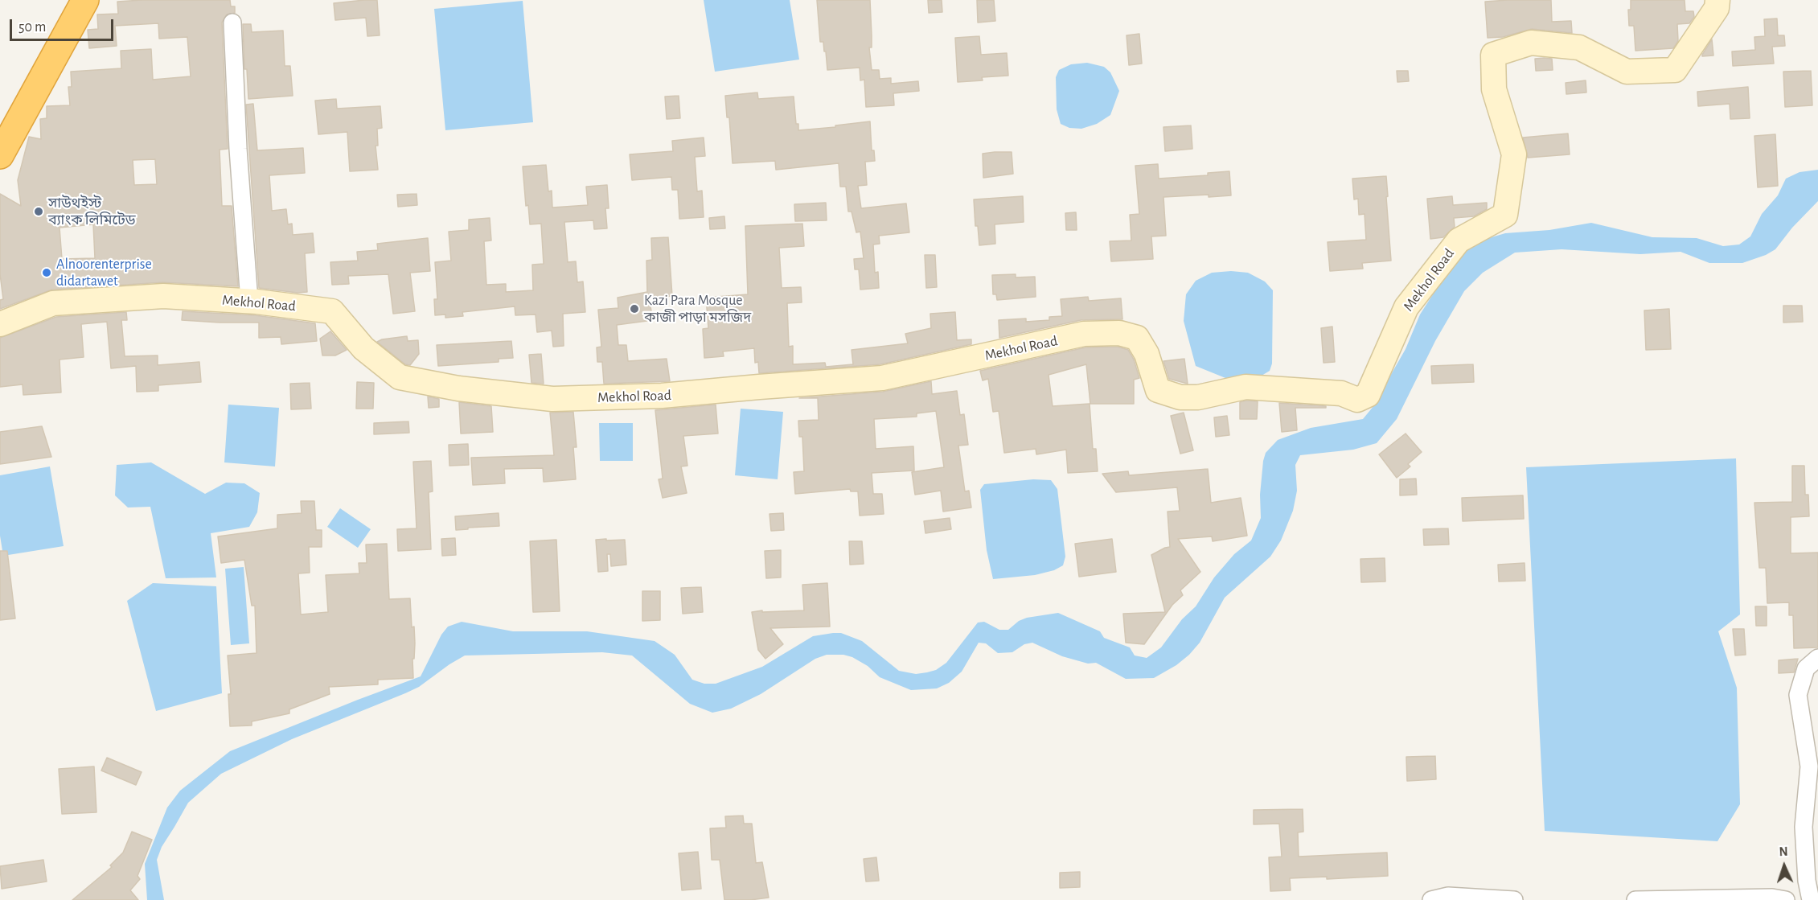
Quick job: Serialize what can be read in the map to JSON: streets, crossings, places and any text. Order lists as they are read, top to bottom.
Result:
{
  "streets": {
    "street": ["Mekhol Road"]
  },
  "places": ["সাউথইস্ট ব্যাংক লিমিটেড", "Alnoorenterprise didartawet", "Kazi Para Mosque কাজী পাড়া মসজিদ"],
  "scale_bar": "50 m",
  "north": "top"
}
